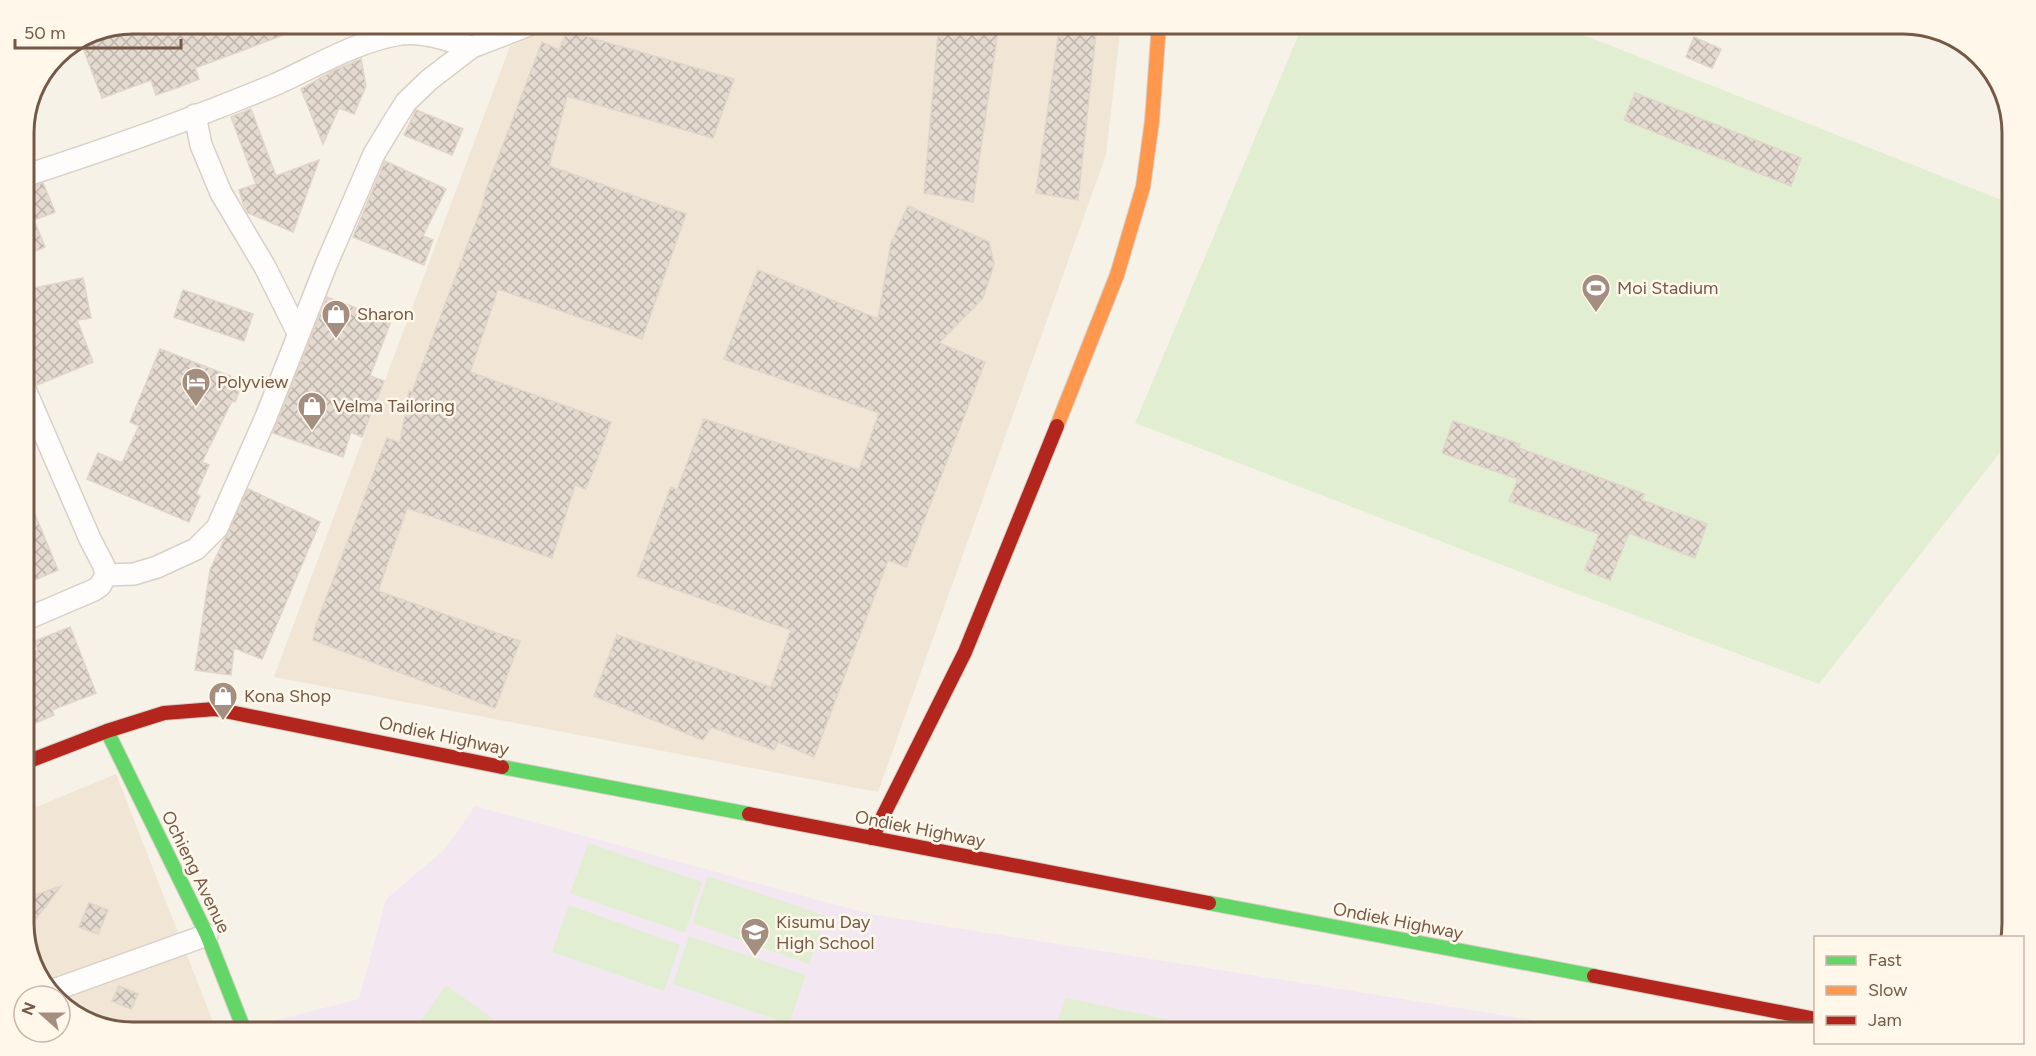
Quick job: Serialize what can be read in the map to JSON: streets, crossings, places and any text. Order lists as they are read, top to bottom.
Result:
{
  "streets": {
    "main road": ["Ondiek Highway", "Ochieng Avenue"]
  },
  "crossings": [
    ["Ondiek Highway", "Ochieng Avenue"]
  ],
  "places": {
    "sports": ["Moi Stadium"],
    "shop": ["Sharon", "Velma Tailoring", "Kona Shop"],
    "hotel": ["Polyview"],
    "school or university": ["Kisumu Day High School"]
  },
  "legend": ["Fast", "Slow", "Jam"],
  "scale_bar": "50 m",
  "north": "left"
}
